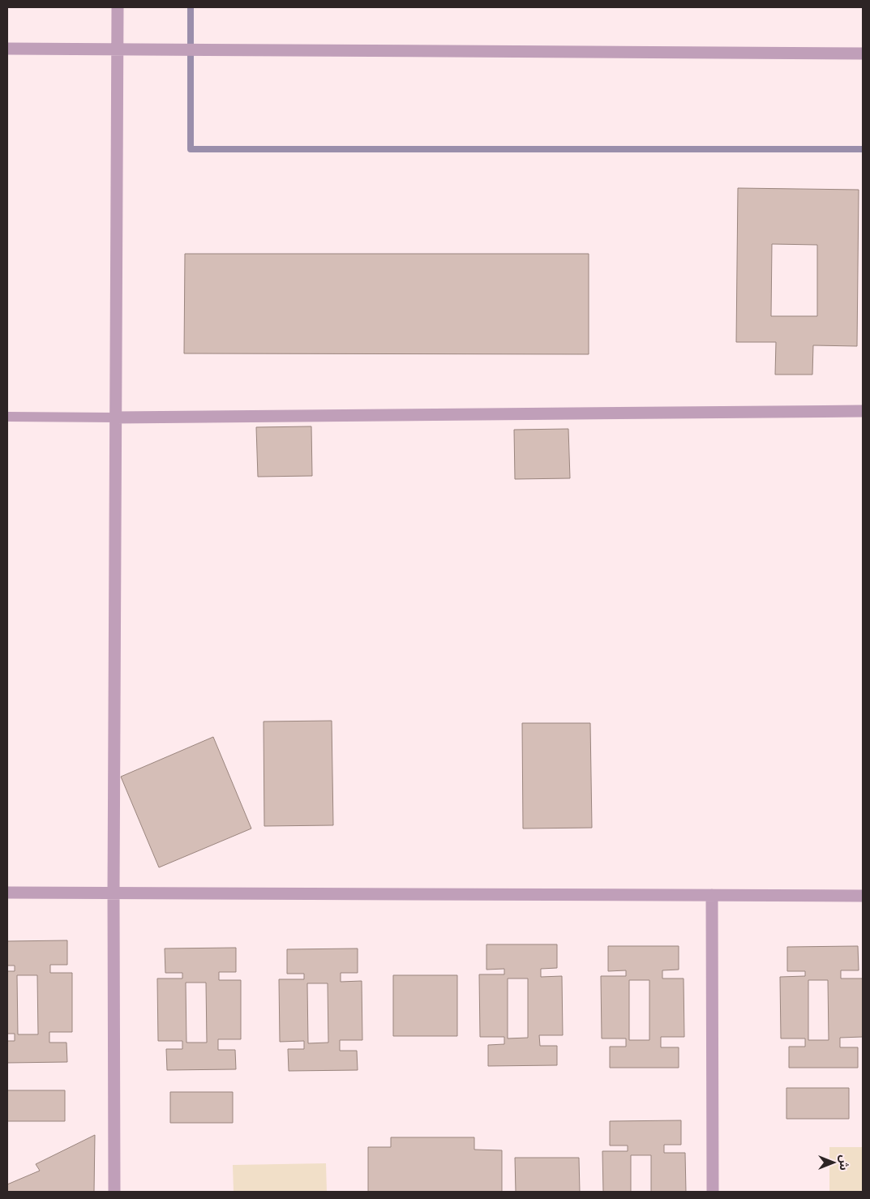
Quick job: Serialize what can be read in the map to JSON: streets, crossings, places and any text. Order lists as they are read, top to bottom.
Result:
{
  "north": "right"
}
